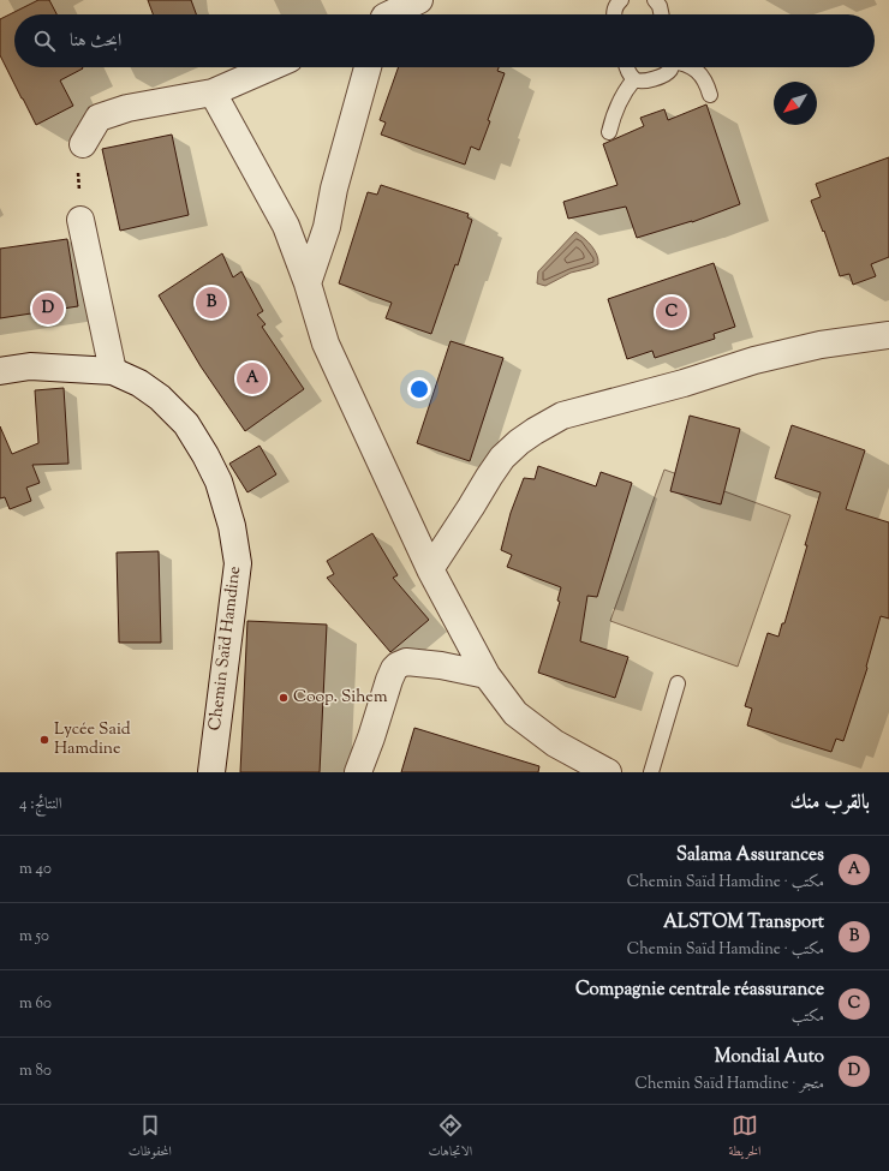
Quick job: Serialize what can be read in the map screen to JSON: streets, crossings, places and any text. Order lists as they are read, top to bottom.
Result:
{
  "streets": {
    "street": ["Chemin Saïd Hamdine"]
  },
  "places": ["Coop. Sihem", "Lycée Said Hamdine"],
  "north": "bottom left",
  "page": {
    "search": "ابحث هنا",
    "pins": [
      "B",
      "D",
      "C",
      "A"
    ],
    "heading": ["بالقرب منك", "النتائج: 4"],
    "list": [
      {
        "mark": "A",
        "name": "Salama Assurances",
        "note": "مكتب · Chemin Saïd Hamdine",
        "value": "40 m"
      },
      {
        "mark": "B",
        "name": "ALSTOM Transport",
        "note": "مكتب · Chemin Saïd Hamdine",
        "value": "50 m"
      },
      {
        "mark": "C",
        "name": "Compagnie centrale réassurance",
        "note": "مكتب",
        "value": "60 m"
      },
      {
        "mark": "D",
        "name": "Mondial Auto",
        "note": "متجر · Chemin Saïd Hamdine",
        "value": "80 m"
      }
    ],
    "nav": ["الخريطة", "الاتجاهات", "المحفوظات"]
  }
}
